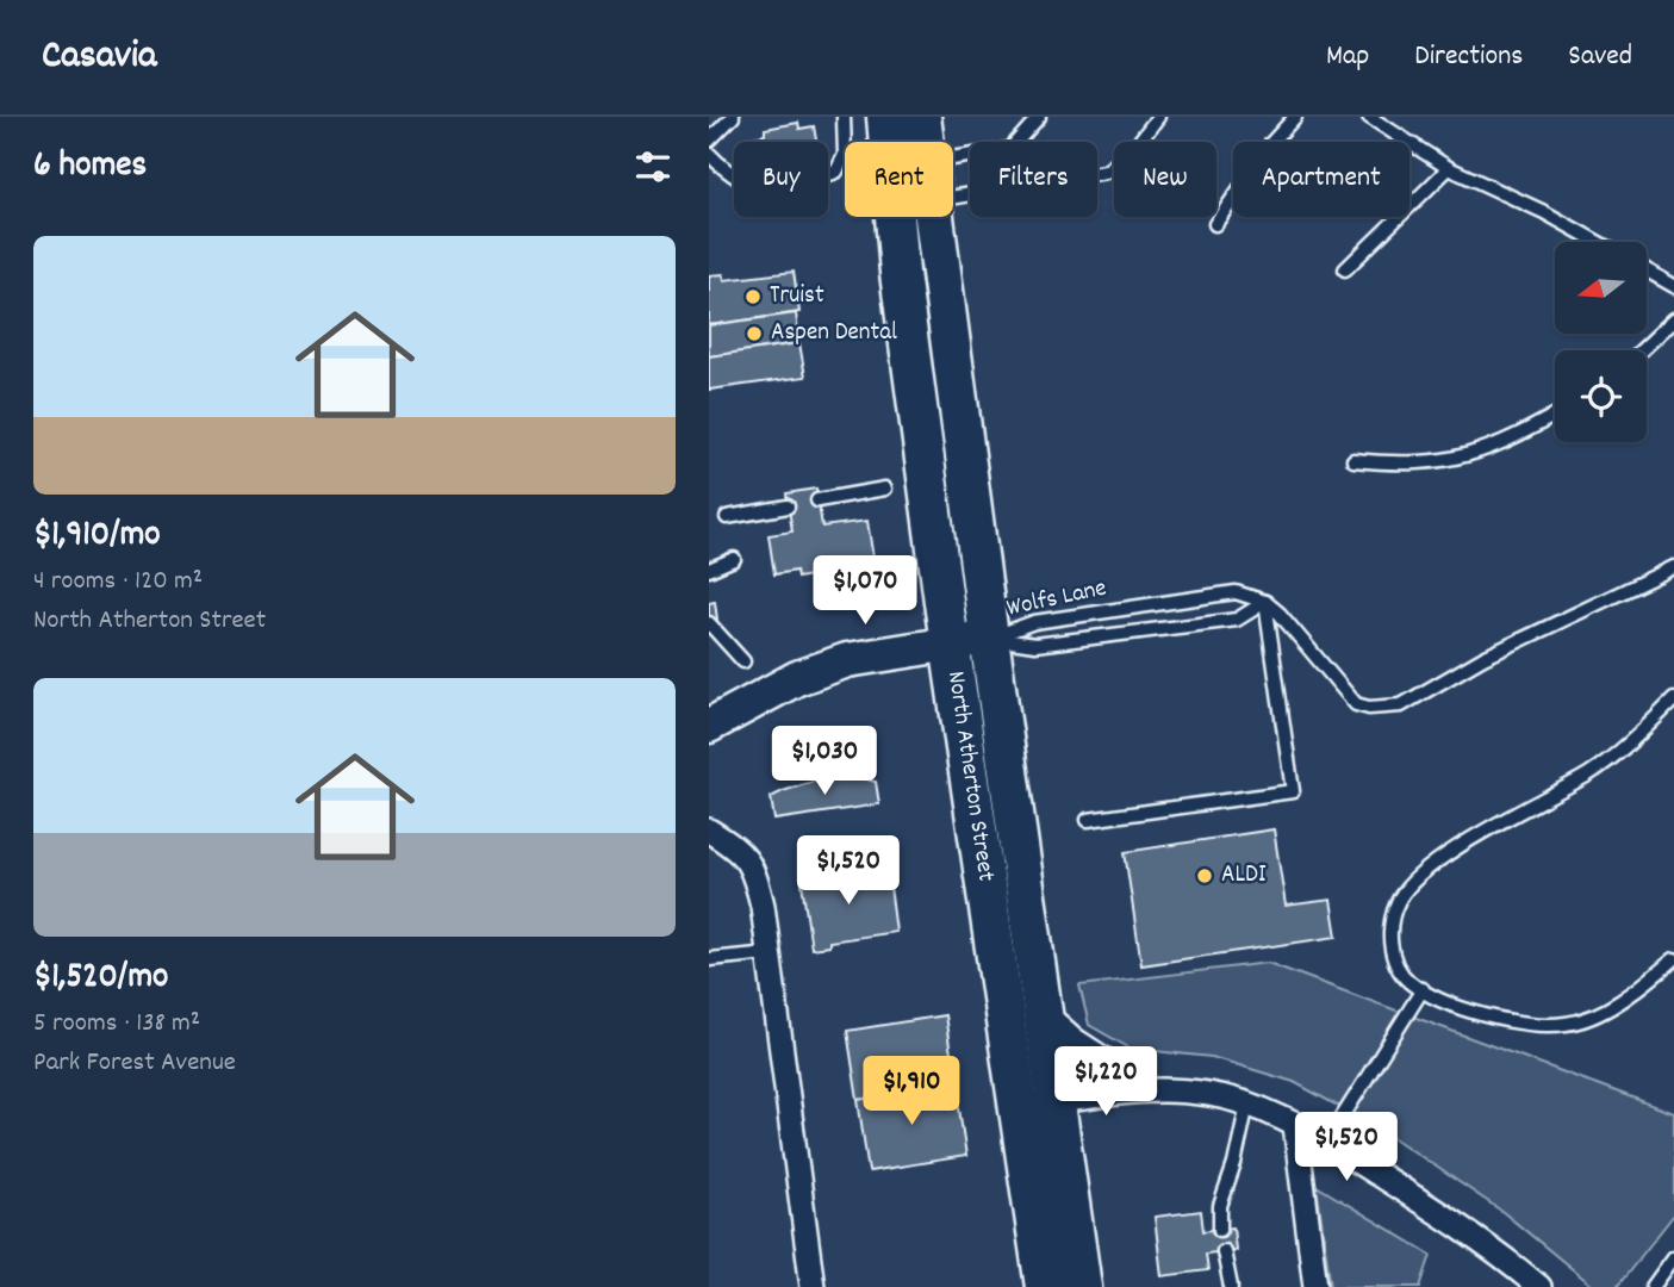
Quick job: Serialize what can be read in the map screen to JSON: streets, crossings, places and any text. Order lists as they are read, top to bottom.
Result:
{
  "streets": {
    "main road": ["North Atherton Street"],
    "lane": ["Wolfs Lane"]
  },
  "crossings": [
    ["Wolfs Lane", "North Atherton Street"]
  ],
  "places": ["Truist", "Aspen Dental", "ALDI"],
  "north": "left",
  "page": {
    "header": "Casavia",
    "nav": ["Map", "Directions", "Saved"],
    "heading": "6 homes",
    "chip": [
      "Buy",
      "Rent",
      "Filters",
      "New",
      "Apartment"
    ],
    "list": [
      {
        "name": "$1,910/mo",
        "note": "4 rooms · 120 m² · North Atherton Street"
      },
      {
        "name": "$1,520/mo",
        "note": "5 rooms · 138 m² · Park Forest Avenue"
      }
    ],
    "price": [
      "$1,070",
      "$1,030",
      "$1,520",
      "$1,220",
      "$1,910",
      "$1,520"
    ]
  }
}
